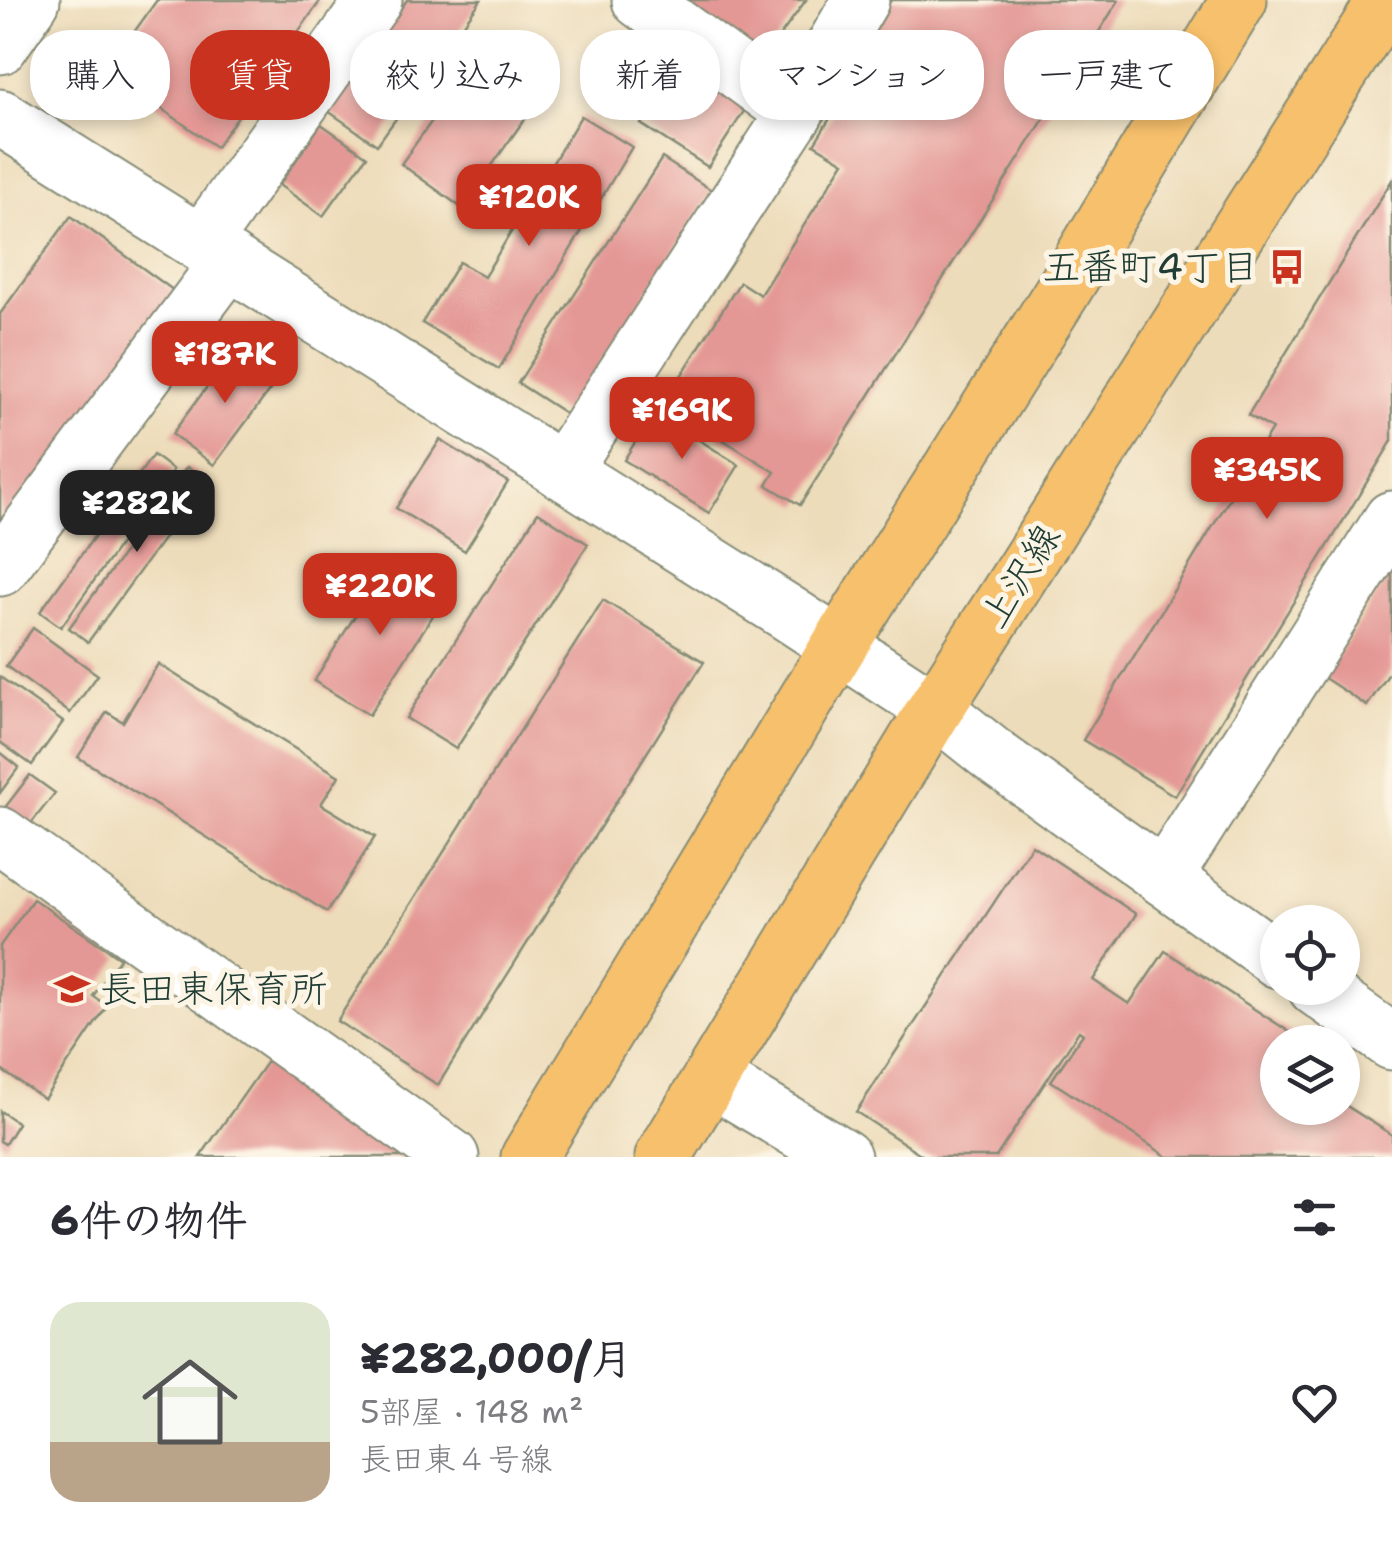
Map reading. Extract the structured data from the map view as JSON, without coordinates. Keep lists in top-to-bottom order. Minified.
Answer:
{"streets":{"main road":["上沢線"]},"places":{"bus stop":["五番町4丁目"],"school or university":["長田東保育所"]},"page":{"chip":["購入","賃貸","絞り込み","新着","マンション","一戸建て"],"price":["¥120K","¥187K","¥169K","¥345K","¥282K","¥220K"],"heading":"6件の物件","list":[{"name":"¥282,000/月","note":"5部屋 · 148 m² · 長田東４号線"}]}}
